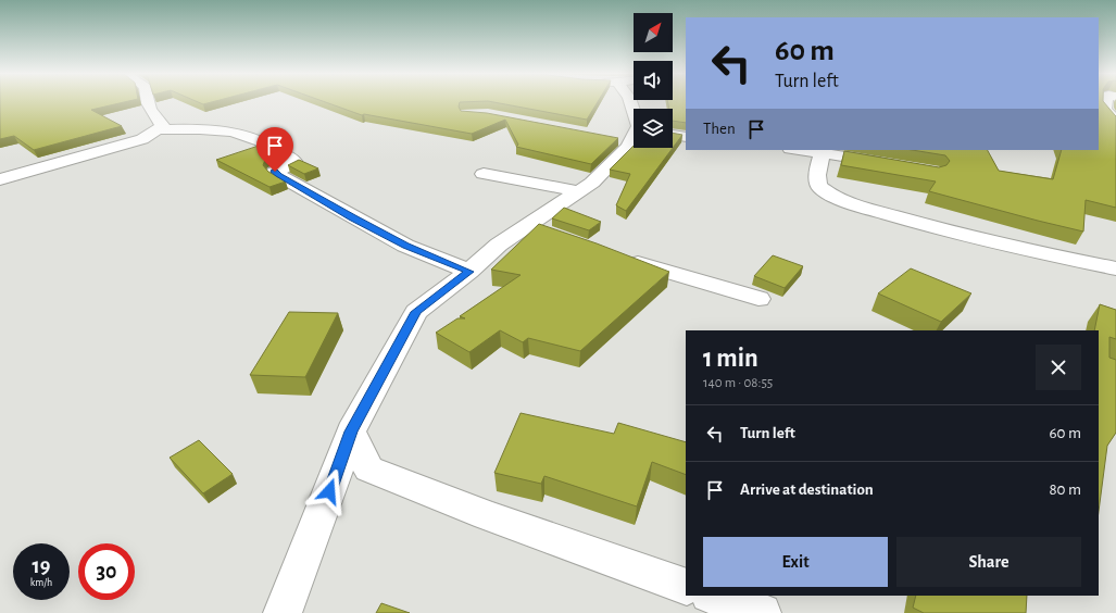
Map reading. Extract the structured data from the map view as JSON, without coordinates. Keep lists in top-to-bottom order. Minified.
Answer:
{"north":"top right","page":{"turn":["60 m","Turn left"],"then":"Then","heading":["1 min","140 m · 08:55"],"list":[{"name":"Turn left","value":"60 m"},{"name":"Arrive at destination","value":"80 m"}],"buttons":["Exit","Share"],"speed":"19 km/h","limit":"30"}}
